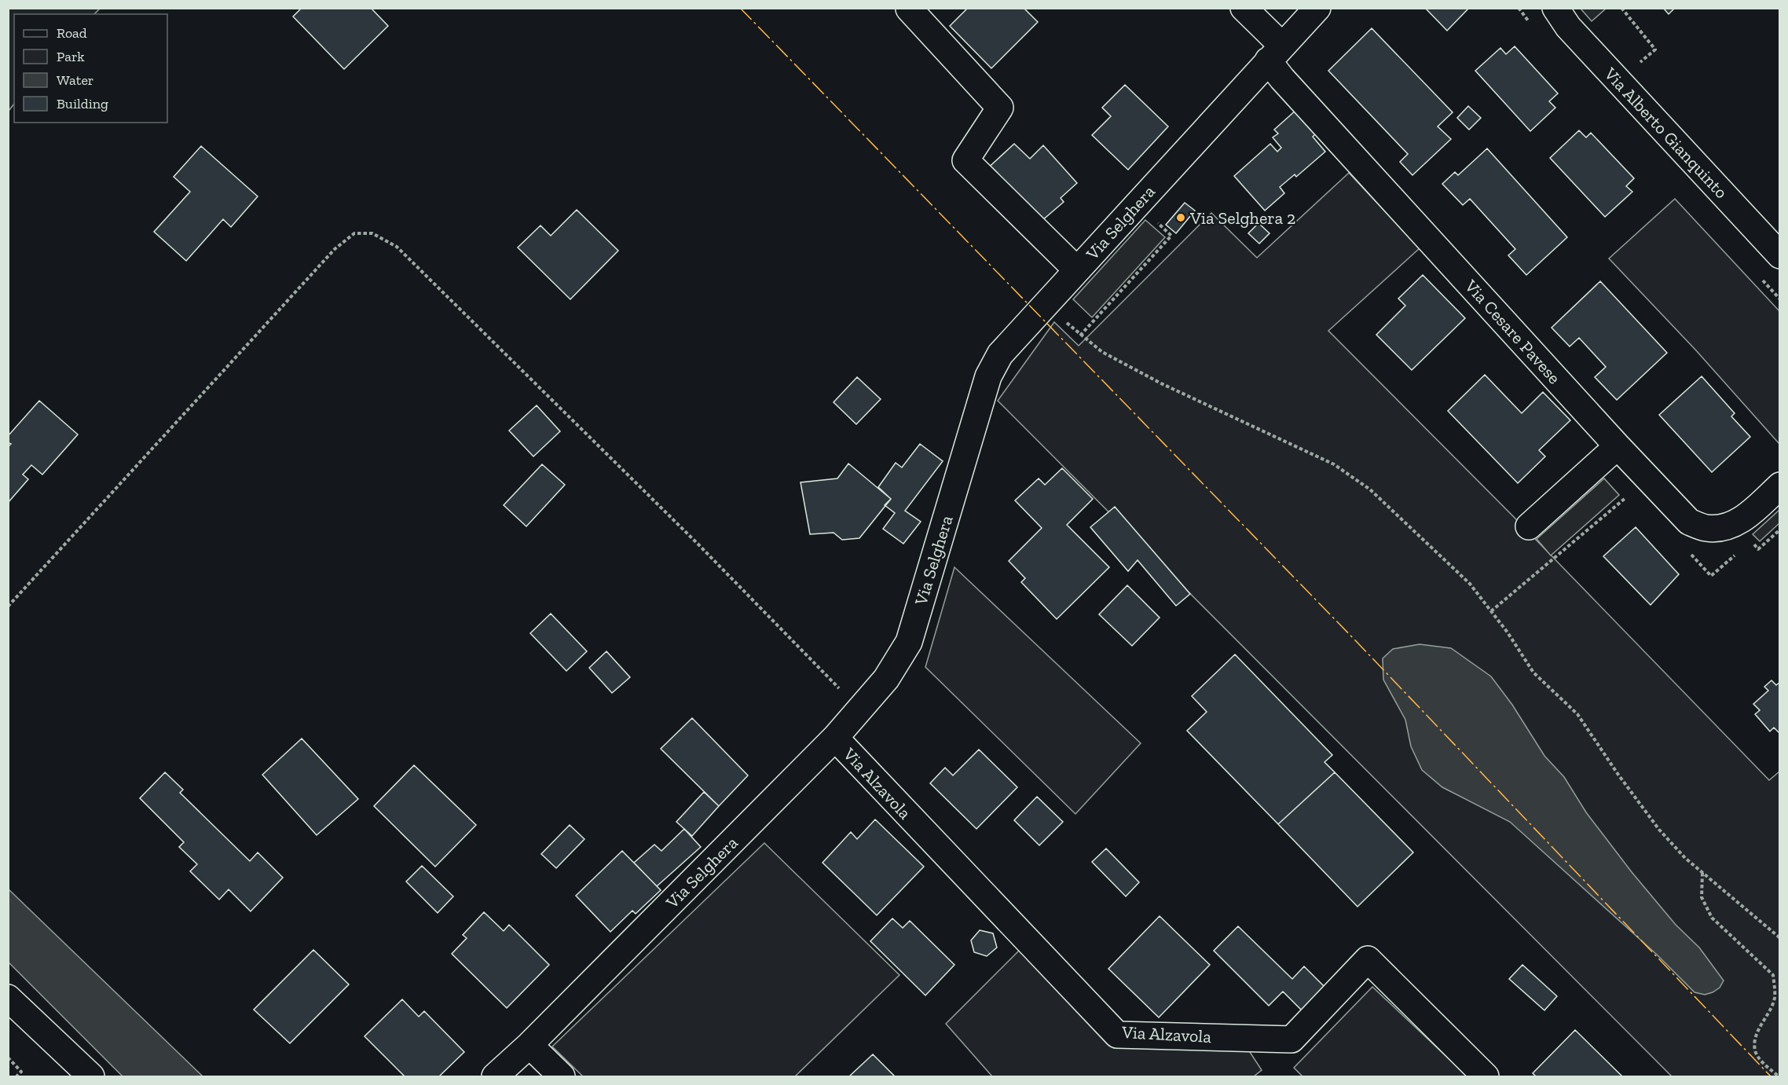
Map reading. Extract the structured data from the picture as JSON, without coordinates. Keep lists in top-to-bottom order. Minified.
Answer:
{"streets":{"street":["Via Alberto Gianquinto","Via Selghera","Via Cesare Pavese","Via Alzavola"]},"crossings":[["Via Selghera","Via Cesare Pavese"],["Via Selghera","Via Alzavola"]],"places":["Via Selghera 2"],"legend":["Road","Park","Water","Building"]}
